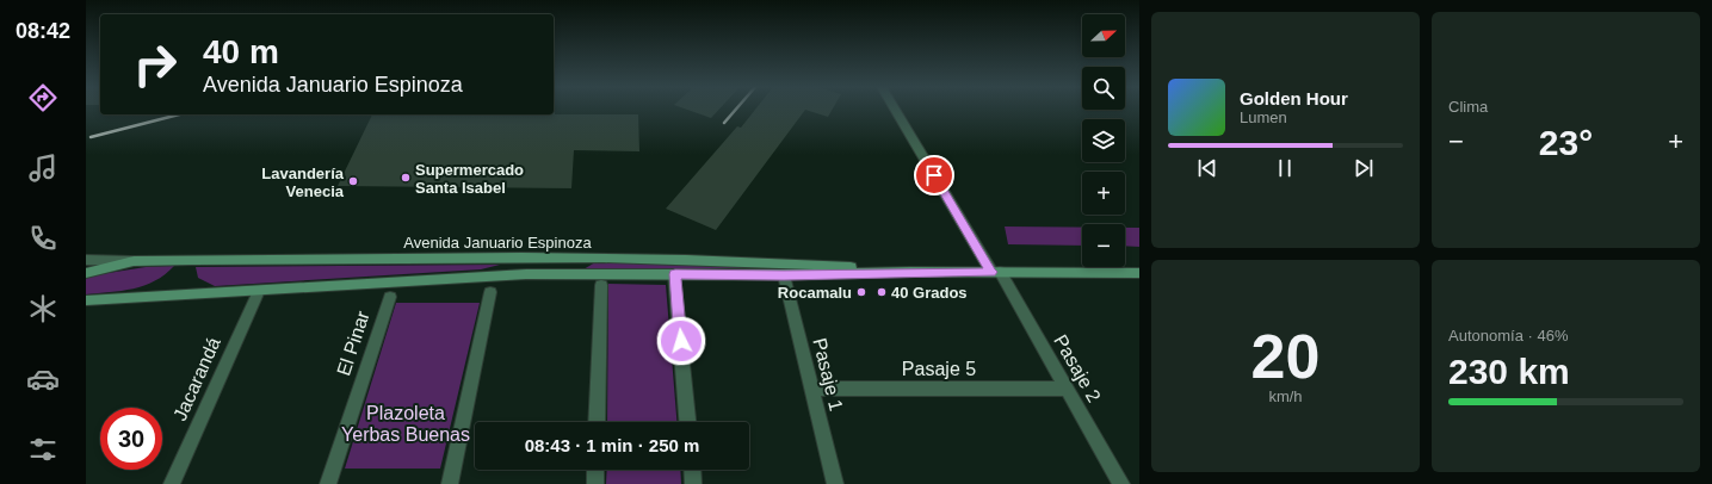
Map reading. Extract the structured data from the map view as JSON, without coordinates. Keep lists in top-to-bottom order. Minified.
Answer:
{"streets":{"main road":["Avenida Januario Espinoza"],"street":["El Pinar","Pasaje 5","Pasaje 2","Pasaje 1","Jacarandá"]},"crossings":[["Avenida Januario Espinoza","Pasaje 2"],["Avenida Januario Espinoza","Pasaje 1"],["Avenida Januario Espinoza","Jacarandá"],["Pasaje 5","Pasaje 2"],["Pasaje 5","Pasaje 1"]],"parks":["Plazoleta Yerbas Buenas"],"places":["Supermercado Santa Isabel","Lavandería Venecia","Rocamalu","40 Grados"],"north":"right","page":{"tabs":"08:42","tile":["Clima",["20","km/h"],["Autonomía · 46%","230 km"]],"map_buttons":["+","−"],"turn":["40 m","Avenida Januario Espinoza"],"song":["Golden Hour","Lumen"],"heat":["−","23°","+"],"limit":"30","trip":"08:43 · 1 min · 250 m"}}
